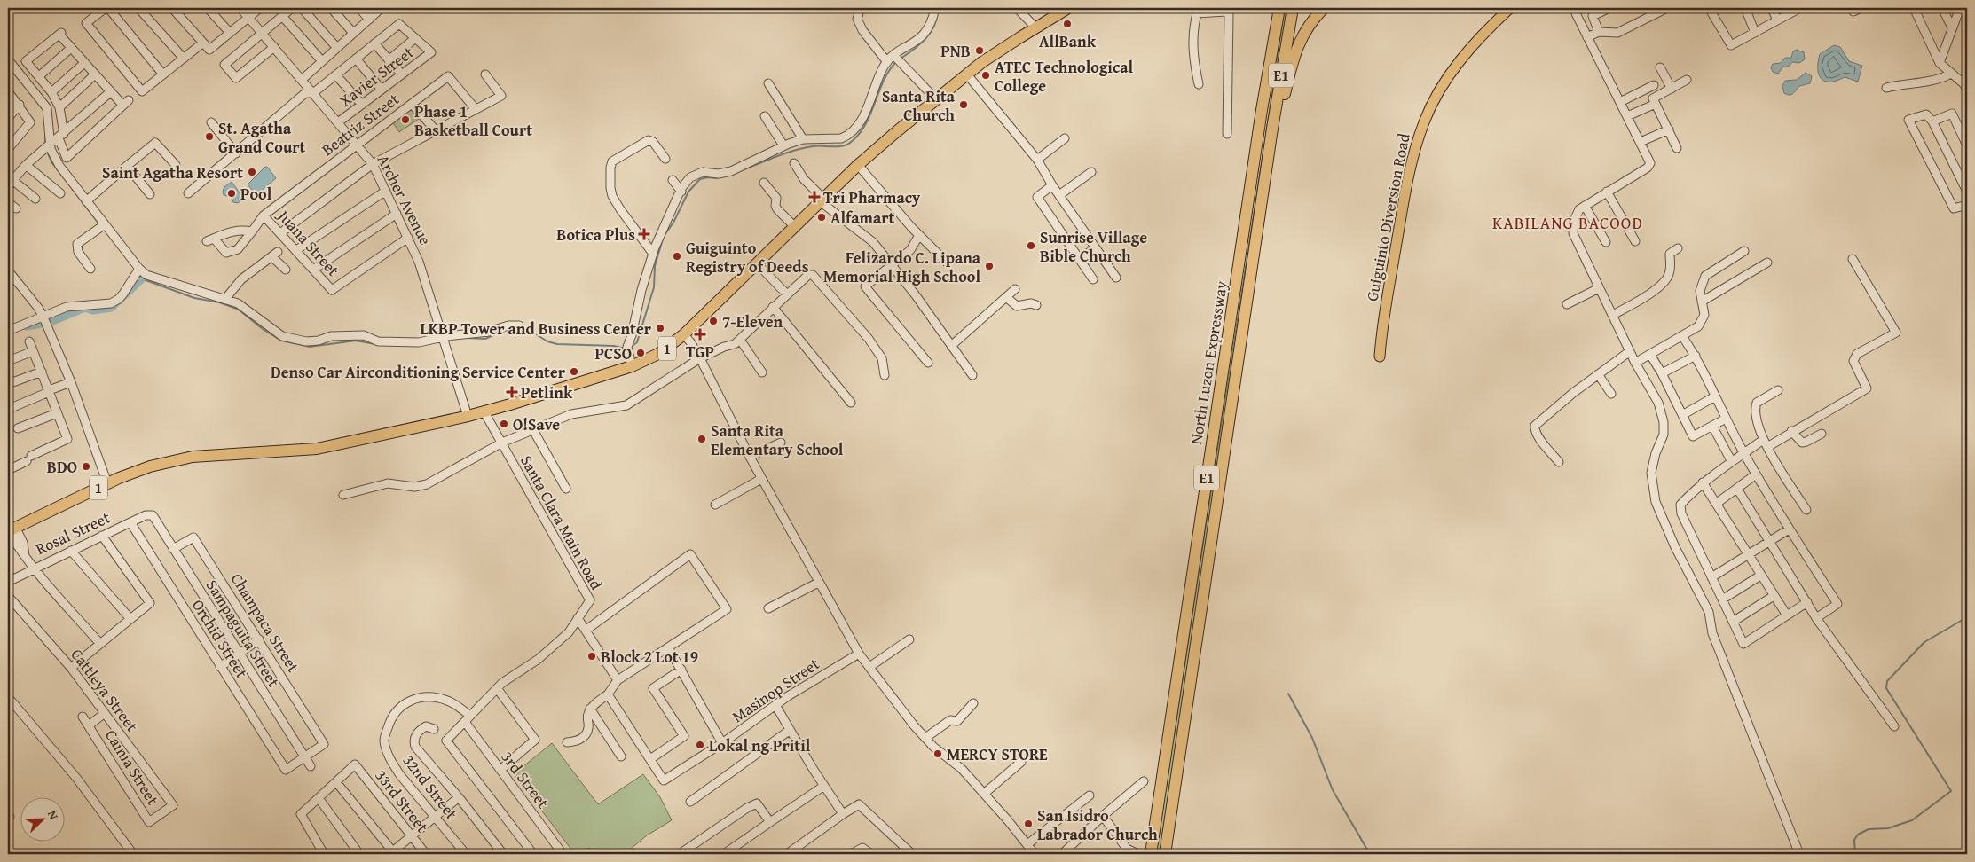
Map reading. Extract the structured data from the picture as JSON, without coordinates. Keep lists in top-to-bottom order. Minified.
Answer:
{"streets":{"highway":["E1","1","North Luzon Expressway"],"main road":["Guiguinto Diversion Road"],"street":["Xavier Street","Beatriz Street","Archer Avenue","Juana Street","Santa Clara Main Road","Rosal Street","Champaca Street","Sampaguita Street","Orchid Street","Cattleya Street","Masinop Street","Camia Street","3rd Street","32nd Street","33rd Street"]},"crossings":[["Xavier Street","Archer Avenue"],["Beatriz Street","Archer Avenue"],["Beatriz Street","Juana Street"],["Archer Avenue","Juana Street"],["Archer Avenue","1"],["1","Santa Clara Main Road"],["Santa Clara Main Road","3rd Street"],["Santa Clara Main Road","32nd Street"],["Rosal Street","Sampaguita Street"],["Rosal Street","Orchid Street"],["Champaca Street","Sampaguita Street"],["Champaca Street","Orchid Street"],["Sampaguita Street","Orchid Street"],["Cattleya Street","Camia Street"],["3rd Street","32nd Street"]],"districts":["KABILANG BACOOD"],"places":{"other":["AllBank","PNB","ATEC Technological College","Santa Rita Church","Phase 1 Basketball Court","St. Agatha Grand Court","Saint Agatha Resort","Pool","Alfamart","Sunrise Village Bible Church","Guiguinto Registry of Deeds","Felizardo C. Lipana Memorial High School","7-Eleven","LKBP Tower and Business Center","PCSO","Denso Car Airconditioning Service Center","O!Save","Santa Rita Elementary School","BDO","Block 2 Lot 19","Lokal ng Pritil","MERCY STORE","San Isidro Labrador Church"],"health":["Tri Pharmacy","Botica Plus","TGP","Petlink"]},"north":"top right"}
